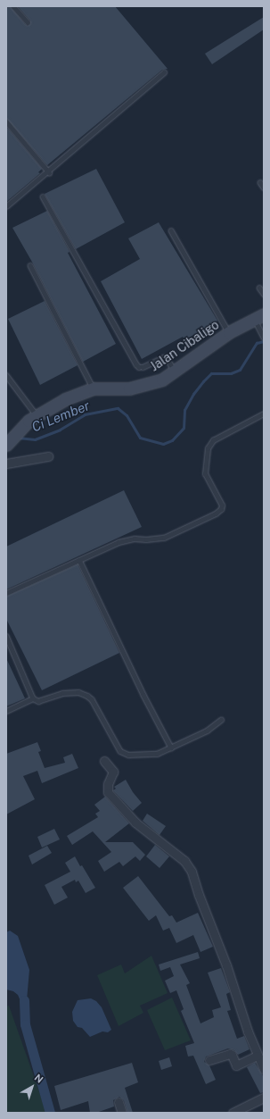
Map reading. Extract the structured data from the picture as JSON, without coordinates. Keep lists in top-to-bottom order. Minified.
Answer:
{"streets":{"main road":["Jalan Cibaligo"]},"water":["Ci Lember"],"north":"top right"}
